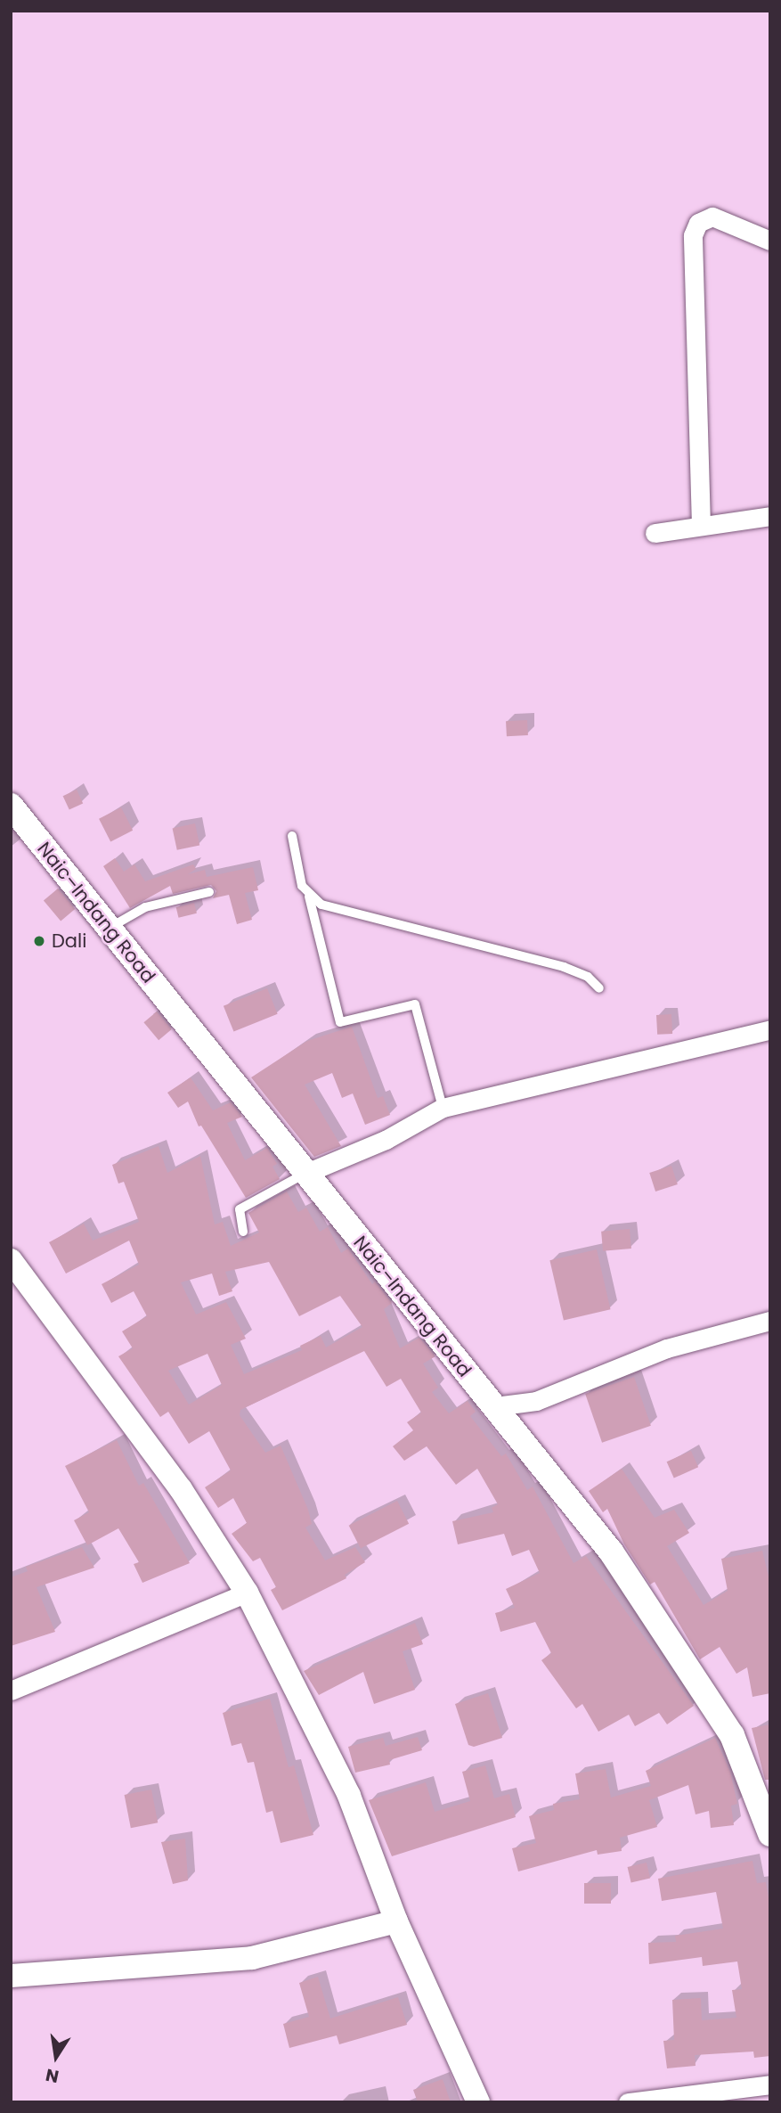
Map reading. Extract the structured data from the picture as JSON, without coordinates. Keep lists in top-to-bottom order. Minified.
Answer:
{"streets":{"main road":["Naic–Indang Road"]},"places":["Dali"],"north":"bottom"}
